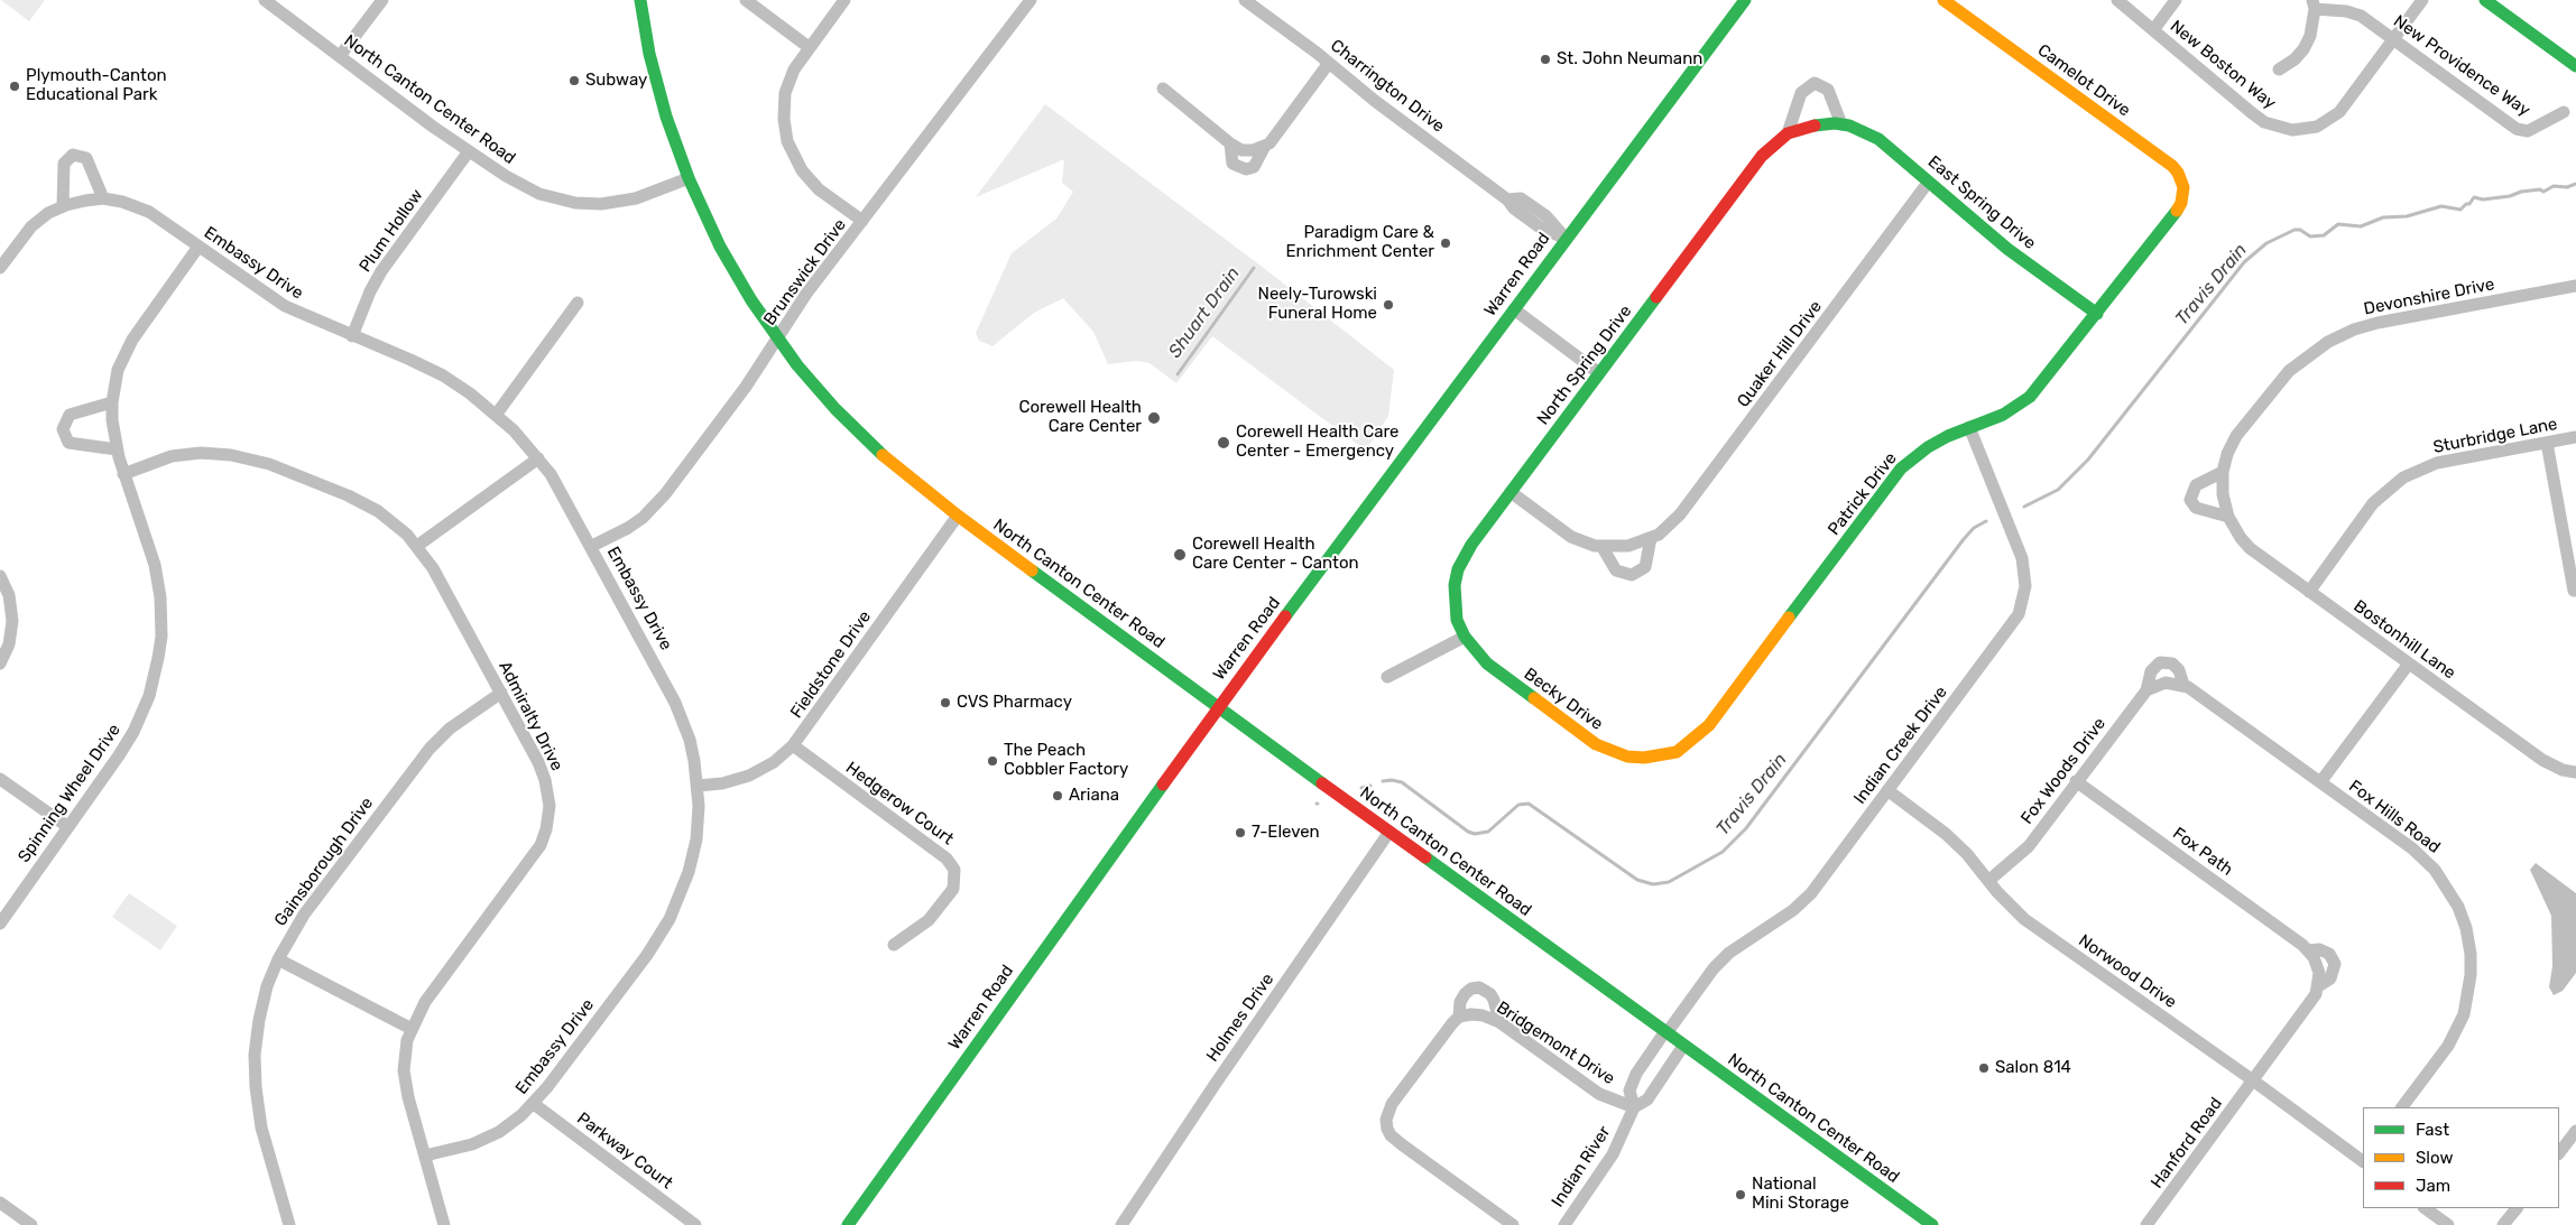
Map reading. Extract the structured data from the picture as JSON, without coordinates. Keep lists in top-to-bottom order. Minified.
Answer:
{"streets":{"main road":["Camelot Drive","North Canton Center Road","East Spring Drive","Warren Road","North Spring Drive","Patrick Drive","Becky Drive"],"street":["New Boston Way","New Providence Way","Charrington Drive","Plum Hollow","Embassy Drive","Brunswick Drive","Devonshire Drive","Quaker Hill Drive","Sturbridge Lane","Bostonhill Lane","Fieldstone Drive","Admiralty Drive","Indian Creek Drive","Fox Woods Drive","Spinning Wheel Drive","Hedgerow Court","Fox Hills Road","Fox Path","Gainsborough Drive","Norwood Drive","Holmes Drive","Bridgemont Drive","Hanford Road","Parkway Court","Indian River"]},"crossings":[["New Boston Way","New Providence Way"],["Camelot Drive","Patrick Drive"],["Charrington Drive","Warren Road"],["North Canton Center Road","Plum Hollow"],["North Canton Center Road","Brunswick Drive"],["North Canton Center Road","Warren Road"],["North Canton Center Road","Fieldstone Drive"],["North Canton Center Road","Indian Creek Drive"],["North Canton Center Road","Holmes Drive"],["North Canton Center Road","Indian River"],["East Spring Drive","Quaker Hill Drive"],["East Spring Drive","North Spring Drive"],["East Spring Drive","Patrick Drive"],["Plum Hollow","Embassy Drive"],["Embassy Drive","Brunswick Drive"],["Embassy Drive","Fieldstone Drive"],["Embassy Drive","Admiralty Drive"],["Embassy Drive","Spinning Wheel Drive"],["Embassy Drive","Parkway Court"],["Devonshire Drive","Bostonhill Lane"],["Quaker Hill Drive","North Spring Drive"],["North Spring Drive","Becky Drive"],["Sturbridge Lane","Bostonhill Lane"],["Patrick Drive","Becky Drive"],["Patrick Drive","Indian Creek Drive"],["Fieldstone Drive","Hedgerow Court"],["Admiralty Drive","Spinning Wheel Drive"],["Admiralty Drive","Gainsborough Drive"],["Indian Creek Drive","Norwood Drive"],["Indian Creek Drive","Bridgemont Drive"],["Indian Creek Drive","Indian River"],["Fox Woods Drive","Fox Hills Road"],["Fox Woods Drive","Fox Path"],["Fox Woods Drive","Norwood Drive"],["Fox Path","Norwood Drive"],["Fox Path","Hanford Road"],["Norwood Drive","Hanford Road"],["Bridgemont Drive","Indian River"]],"water":["Travis Drain","Shuart Drain"],"places":["St. John Neumann","Subway","Plymouth-Canton Educational Park","Paradigm Care & Enrichment Center","Neely-Turowski Funeral Home","Corewell Health Care Center","Corewell Health Care Center - Emergency","Corewell Health Care Center - Canton","CVS Pharmacy","The Peach Cobbler Factory","Ariana","7-Eleven","Salon 814","National Mini Storage"],"legend":["Fast","Slow","Jam"]}
